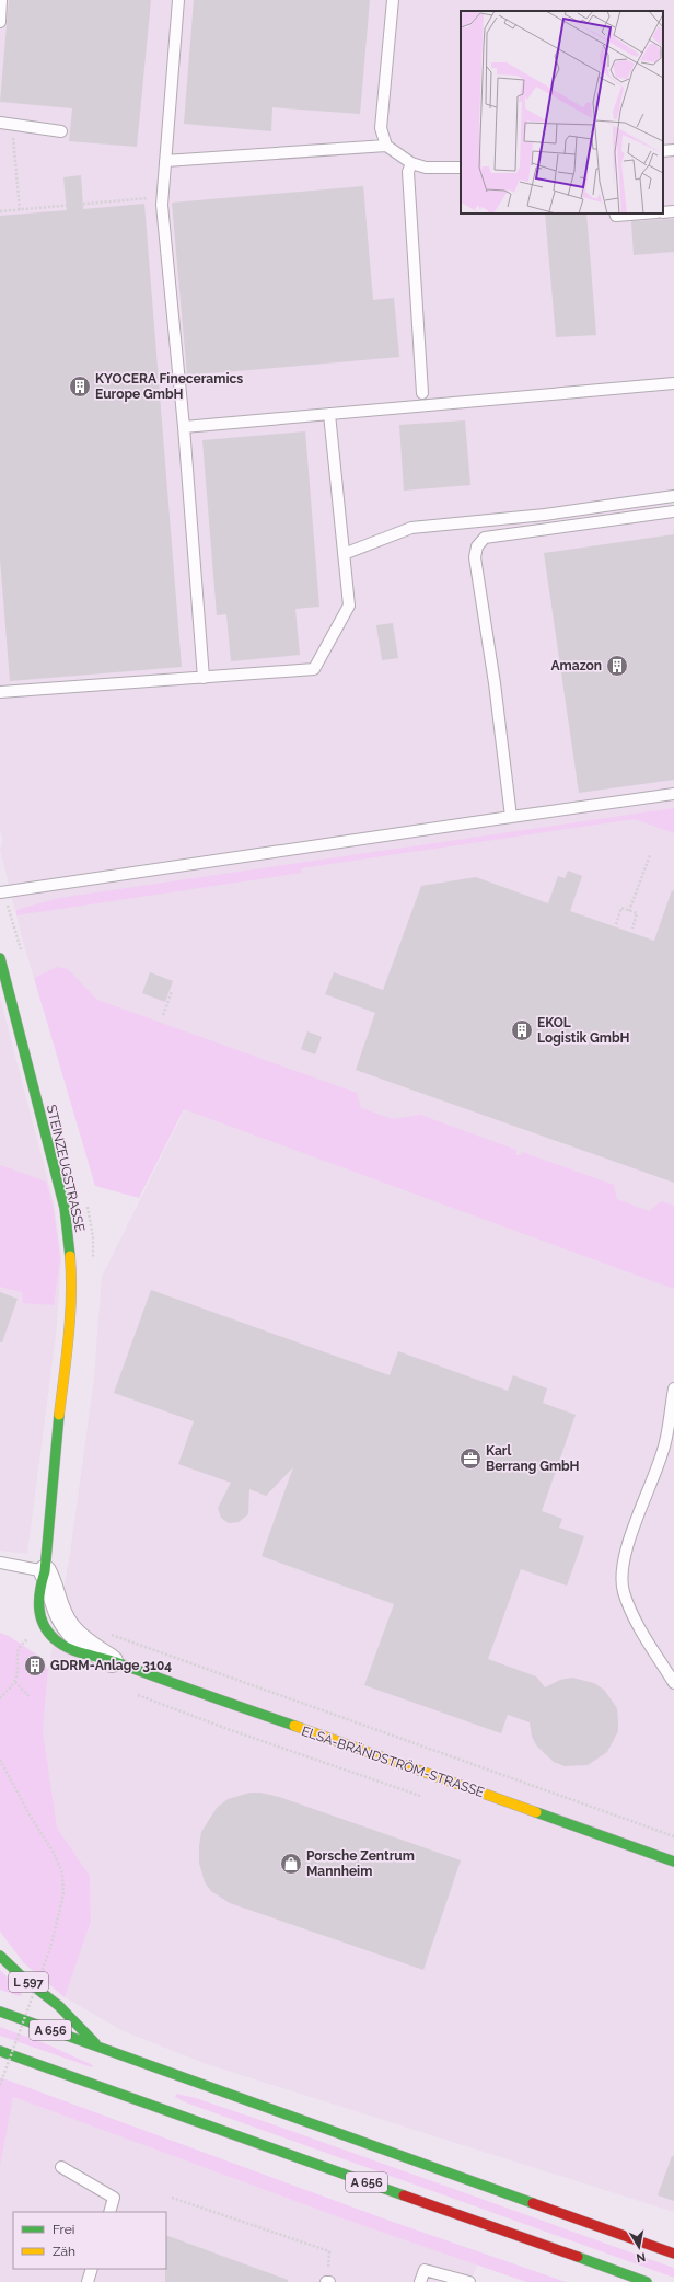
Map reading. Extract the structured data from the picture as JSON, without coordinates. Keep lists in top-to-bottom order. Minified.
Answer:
{"streets":{"main road":["STEINZEUGSTRASSE","ELSA-BRÄNDSTRÖM-STRASSE","L 597","A 656"]},"crossings":[["STEINZEUGSTRASSE","ELSA-BRÄNDSTRÖM-STRASSE"],["L 597","A 656"]],"places":{"building":["KYOCERA Fineceramics Europe GmbH","Amazon","EKOL Logistik GmbH","GDRM-Anlage 3104"],"office":["Karl Berrang GmbH"],"shop":["Porsche Zentrum Mannheim"]},"legend":["Frei","Zäh"],"north":"bottom"}
